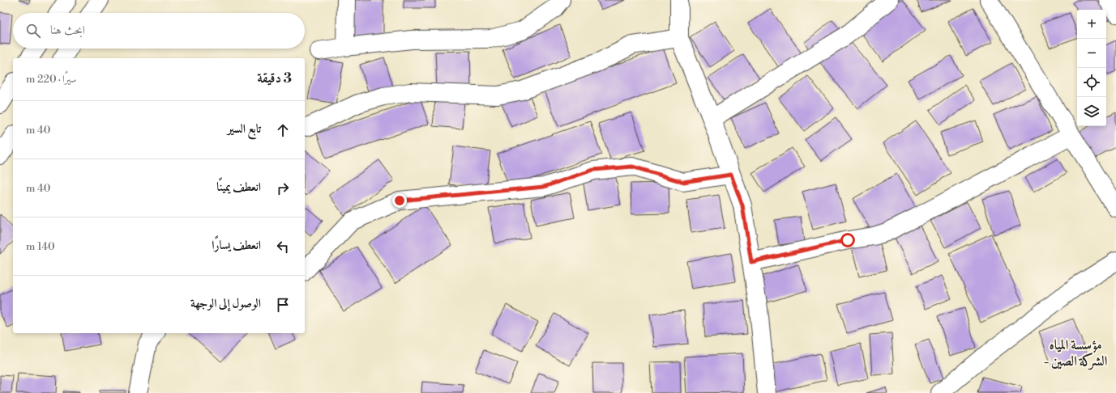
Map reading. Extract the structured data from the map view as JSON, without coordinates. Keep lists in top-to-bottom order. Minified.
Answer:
{"districts":["مؤسسة المياه - الشركة الصين"],"page":{"map_buttons":["+","−"],"search":"ابحث هنا","heading":["3 دقيقة","سيرًا · 220 m"],"list":[["تابع السير","40 m"],["انعطف يمينًا","40 m"],["انعطف يسارًا","140 m"],"الوصول إلى الوجهة"]}}
